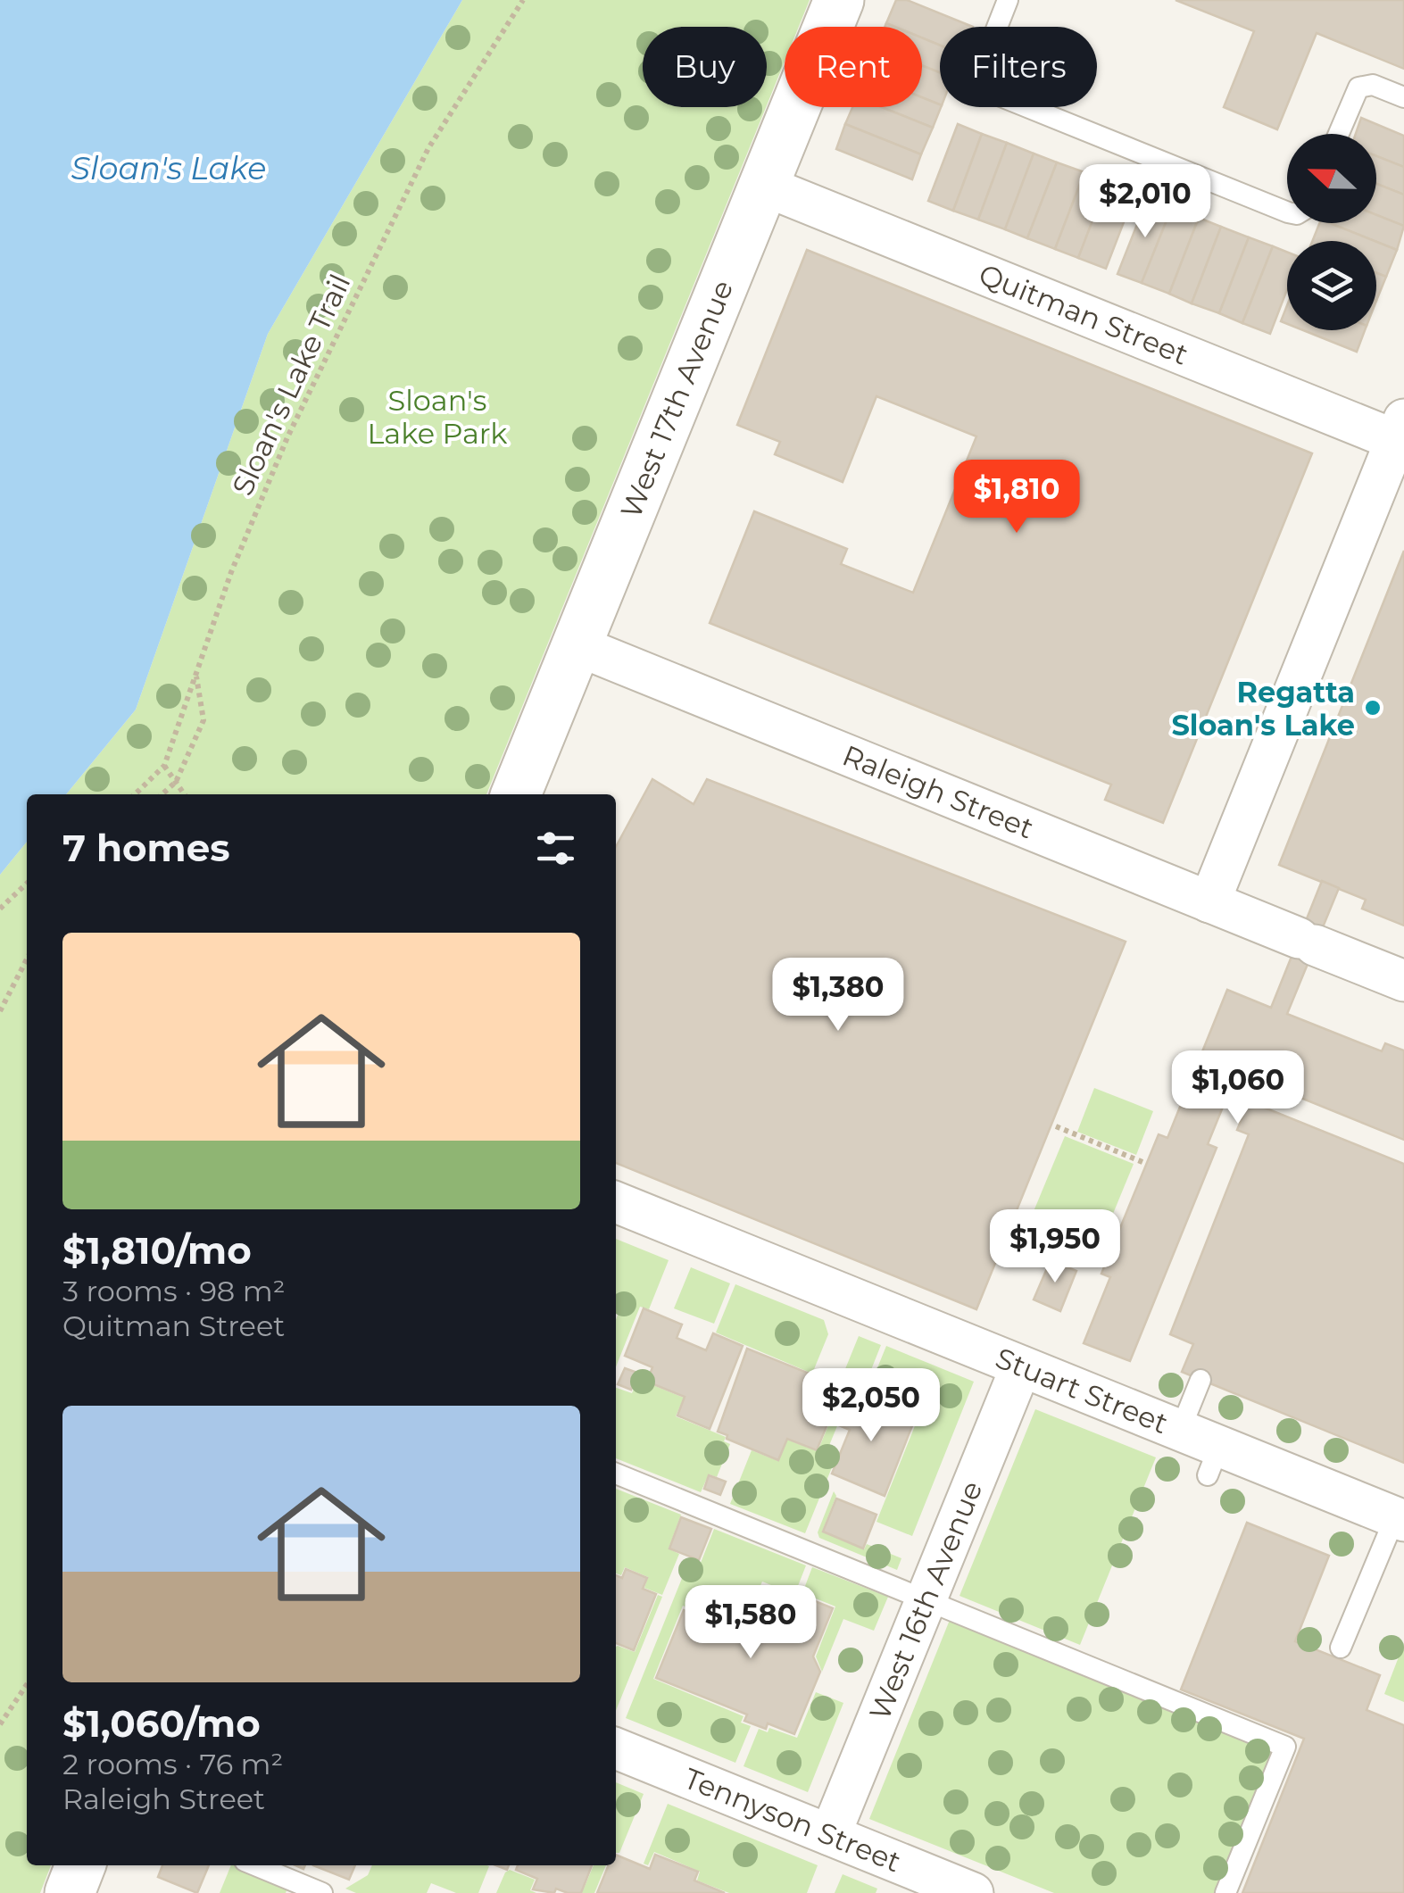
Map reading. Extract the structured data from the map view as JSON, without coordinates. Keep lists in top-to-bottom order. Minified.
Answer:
{"streets":{"street":["Quitman Street","West 17th Avenue","Raleigh Street","Stuart Street","West 16th Avenue","Tennyson Street"],"path":["Sloan's Lake Trail"]},"crossings":[["Quitman Street","West 17th Avenue"],["West 17th Avenue","Raleigh Street"],["Stuart Street","West 16th Avenue"],["West 16th Avenue","Tennyson Street"]],"water":["Sloan's Lake"],"parks":["Sloan's Lake Park"],"places":["Regatta Sloan's Lake"],"north":"left","page":{"chip":["Buy","Rent","Filters"],"price":["$2,010","$1,810","$1,380","$1,060","$1,950","$2,050","$1,580"],"heading":"7 homes","list":[{"name":"$1,810/mo","note":"3 rooms · 98 m² · Quitman Street"},{"name":"$1,060/mo","note":"2 rooms · 76 m² · Raleigh Street"}]}}
